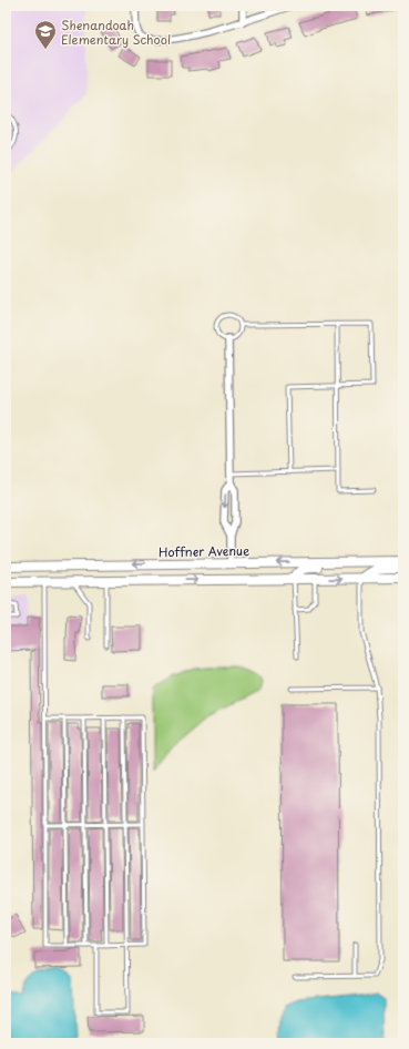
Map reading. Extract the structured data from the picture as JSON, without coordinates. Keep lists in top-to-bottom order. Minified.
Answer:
{"streets":{"main road":["Hoffner Avenue"]},"places":{"school or university":["Shenandoah Elementary School"]}}
